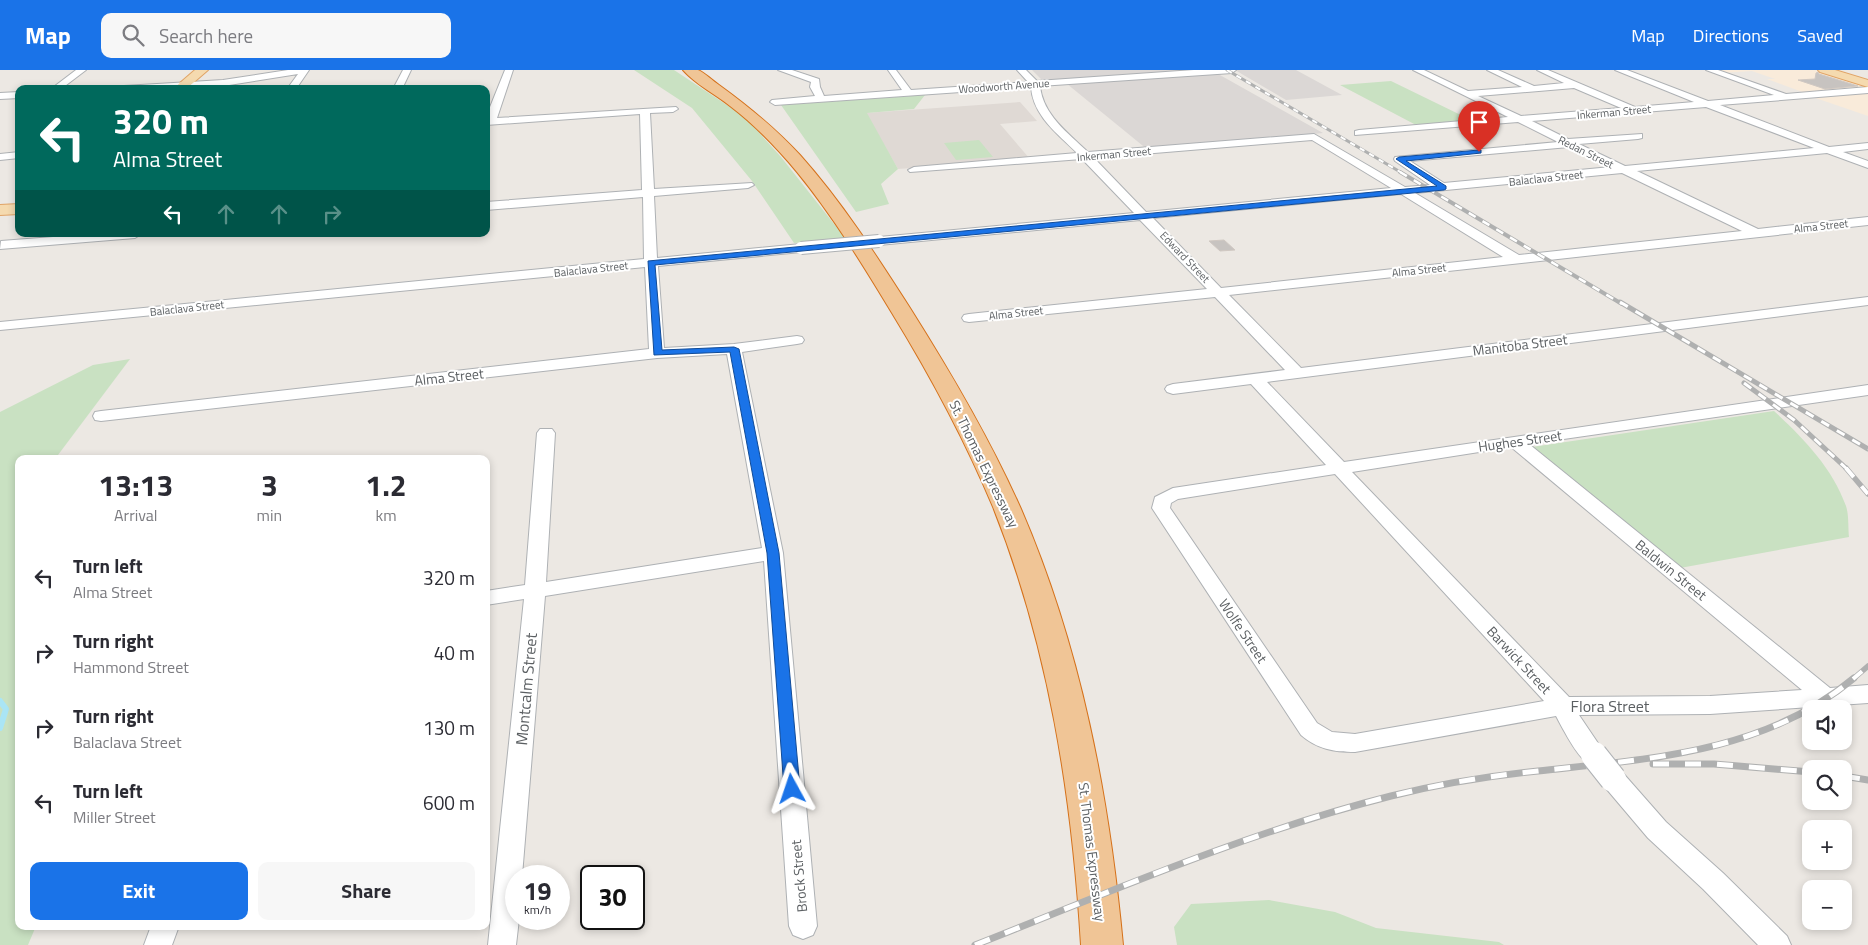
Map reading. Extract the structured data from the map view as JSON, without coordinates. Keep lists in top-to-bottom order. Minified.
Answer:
{"streets":{"highway":["St. Thomas Expressway"],"street":["Woodworth Avenue","Inkerman Street","Redan Street","Balaclava Street","Alma Street","Edward Street","Manitoba Street","Hughes Street","Baldwin Street","Wolfe Street","Barwick Street","Montcalm Street","Flora Street","Brock Street"]},"crossings":[["Woodworth Avenue","Edward Street"],["Inkerman Street","Redan Street"],["Inkerman Street","Edward Street"],["Redan Street","Balaclava Street"],["Redan Street","Alma Street"],["Balaclava Street","Edward Street"],["Alma Street","Edward Street"],["Alma Street","Brock Street"],["Edward Street","Manitoba Street"],["Manitoba Street","Barwick Street"],["Hughes Street","Baldwin Street"],["Hughes Street","Wolfe Street"],["Hughes Street","Barwick Street"],["Baldwin Street","Flora Street"],["Wolfe Street","Flora Street"],["Barwick Street","Flora Street"]],"page":{"header":"Map","search":"Search here","nav":["Map","Directions","Saved"],"turn":["320 m","Alma Street"],"eta":["13:13","Arrival","3","min","1.2","km"],"list":[{"name":"Turn left","note":"Alma Street","value":"320 m"},{"name":"Turn right","note":"Hammond Street","value":"40 m"},{"name":"Turn right","note":"Balaclava Street","value":"130 m"},{"name":"Turn left","note":"Miller Street","value":"600 m"}],"map_buttons":["+","−"],"buttons":["Exit","Share"],"speed":"19 km/h","limit":"30"}}
